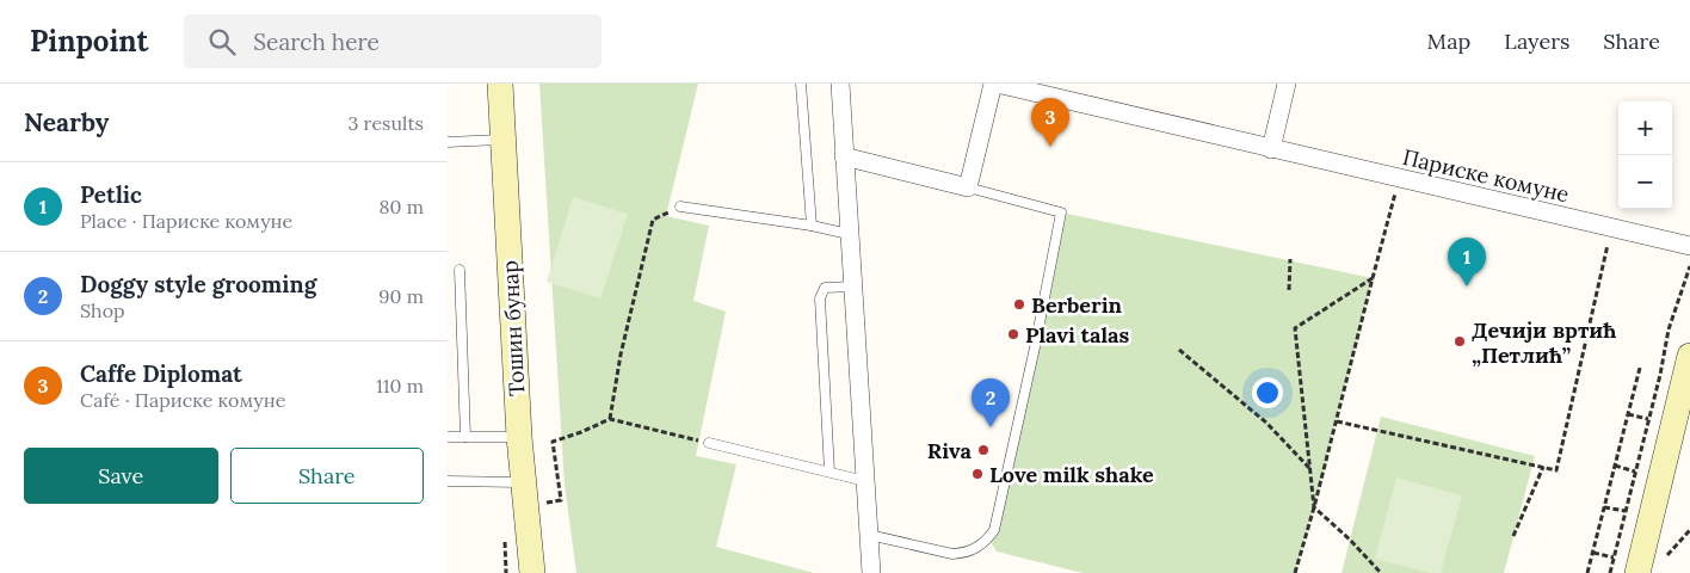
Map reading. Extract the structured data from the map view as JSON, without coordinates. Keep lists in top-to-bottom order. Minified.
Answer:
{"streets":{"main road":["Тошин бунар"],"street":["Париске комуне"]},"places":["Berberin","Plavi talas","Дечији вртић „Петлић”","Riva","Love milk shake"],"page":{"header":"Pinpoint","search":"Search here","nav":["Map","Layers","Share"],"heading":["Nearby","3 results"],"pins":["3","1","2"],"map_buttons":["+","−"],"list":[{"mark":"1","name":"Petlic","note":"Place · Париске комуне","value":"80 m"},{"mark":"2","name":"Doggy style grooming","note":"Shop","value":"90 m"},{"mark":"3","name":"Caffe Diplomat","note":"Café · Париске комуне","value":"110 m"}],"buttons":["Save","Share"]}}
